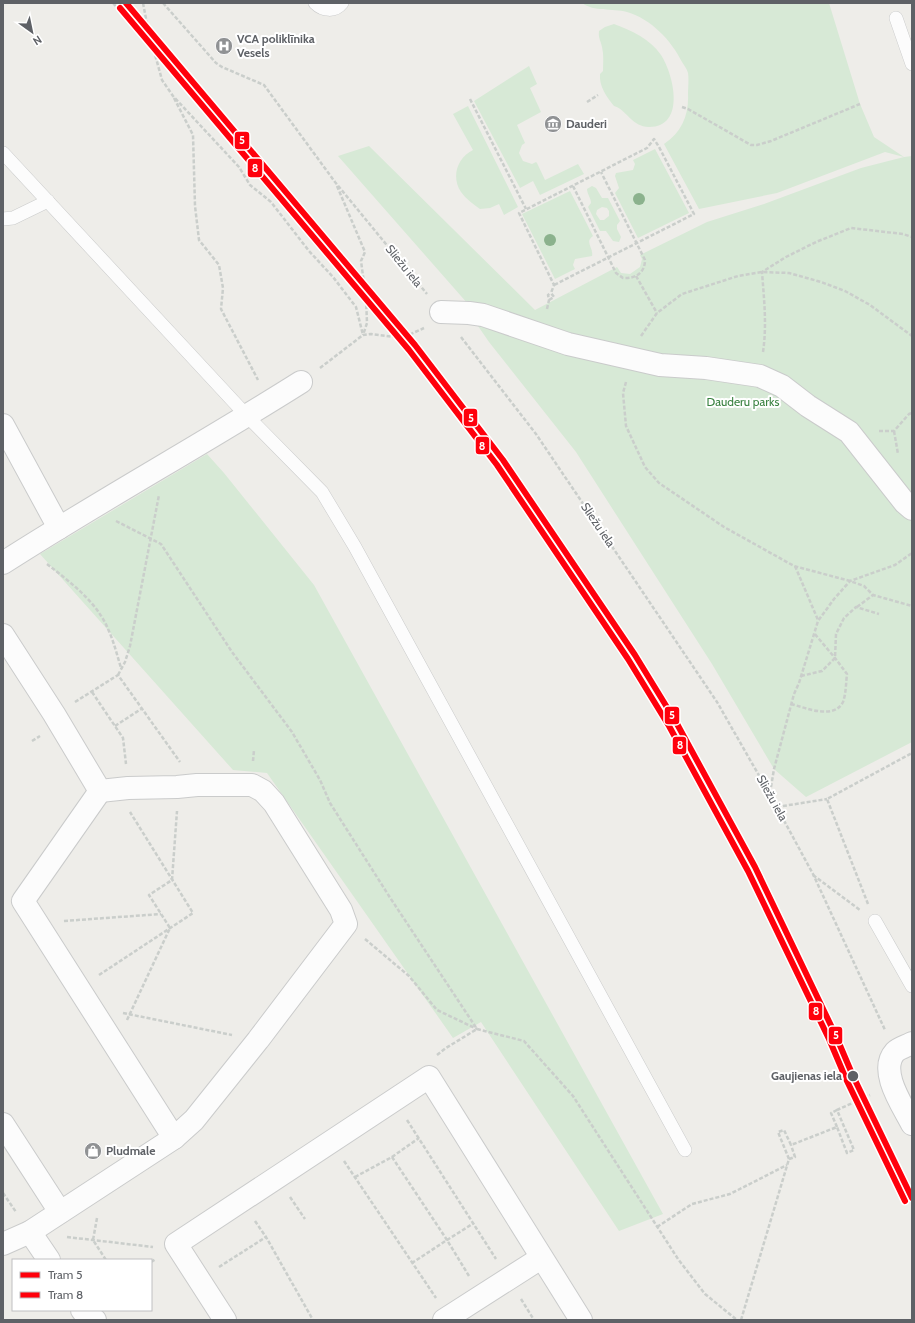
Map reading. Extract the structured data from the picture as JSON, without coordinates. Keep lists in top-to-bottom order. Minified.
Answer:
{"streets":{"path":["Sliežu iela"]},"parks":["Dauderu parks"],"places":{"hospital":["VCA poliklīnika Vesels"],"museum":["Dauderi"],"other":["Gaujienas iela"],"shop":["Pludmale"]},"lines":["tram line 5","tram line 8"],"legend":["Tram 5","Tram 8"],"north":"bottom right"}
